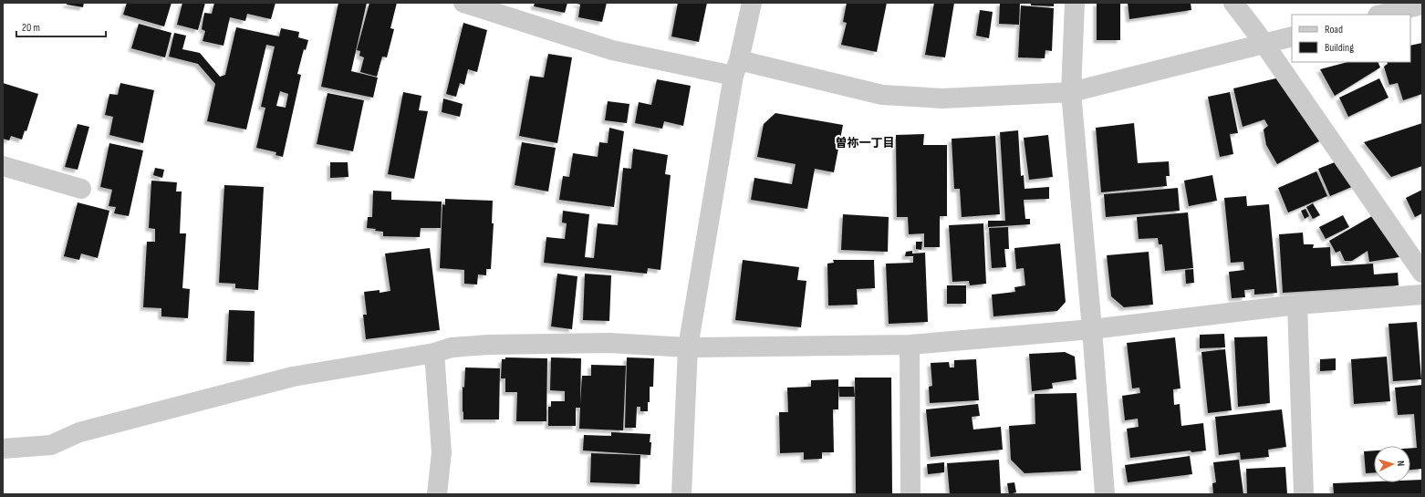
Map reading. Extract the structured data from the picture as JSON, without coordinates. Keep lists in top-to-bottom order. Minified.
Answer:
{"districts":["曽祢一丁目"],"legend":["Road","Building"],"scale_bar":"20 m","north":"right"}
